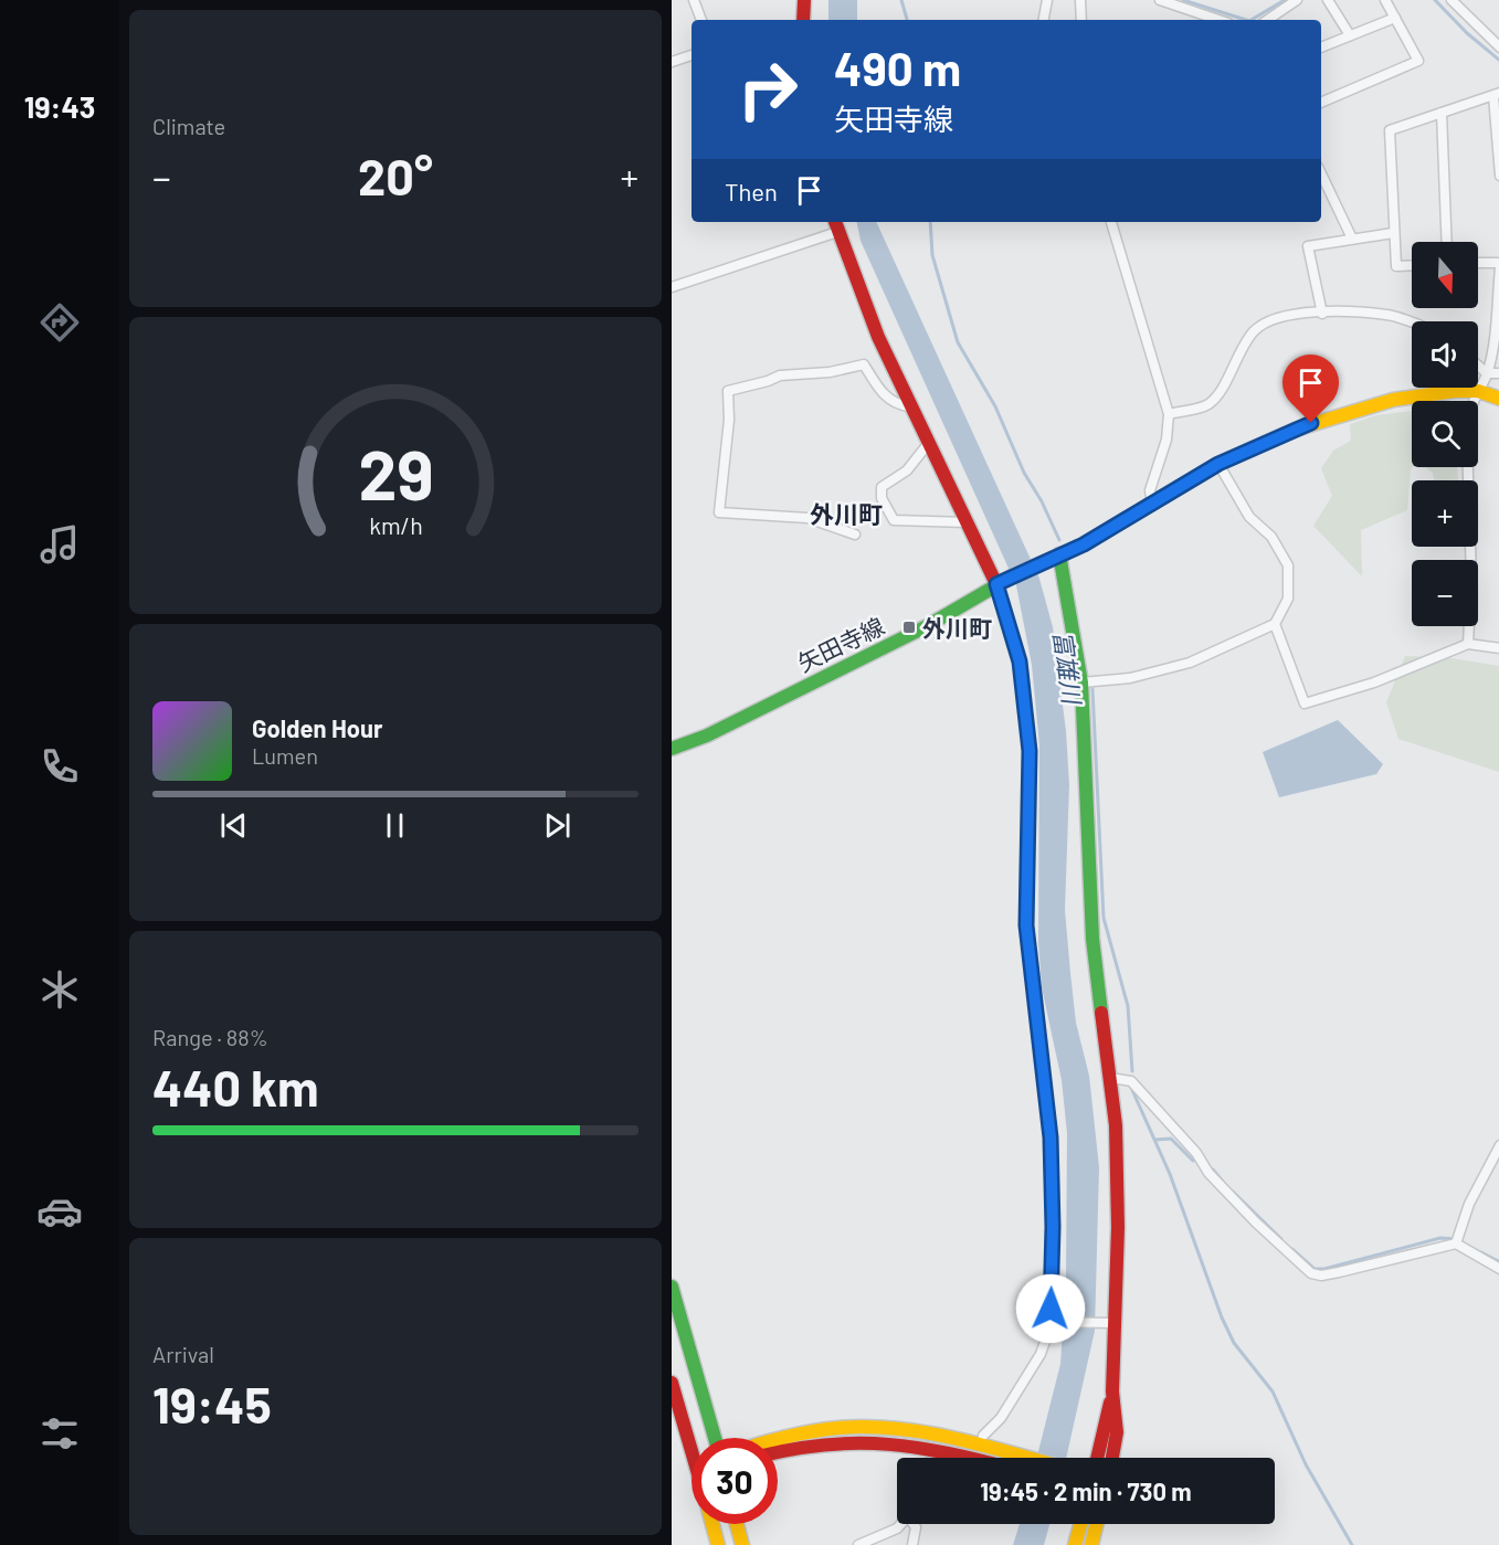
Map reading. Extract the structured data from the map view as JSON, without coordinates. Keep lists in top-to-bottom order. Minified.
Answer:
{"streets":{"main road":["矢田寺線"]},"districts":["外川町"],"water":["富雄川"],"places":{"transit":["外川町"]},"north":"bottom","page":{"tabs":"19:43","tile":["Climate",["Range · 88%","440 km"],["Arrival","19:45"]],"turn":["490 m","矢田寺線"],"heat":["−","20°","+"],"then":"Then","map_buttons":["+","−"],"song":["Golden Hour","Lumen"],"limit":"30","trip":"19:45 · 2 min · 730 m","gauge":["29","km/h"]}}
